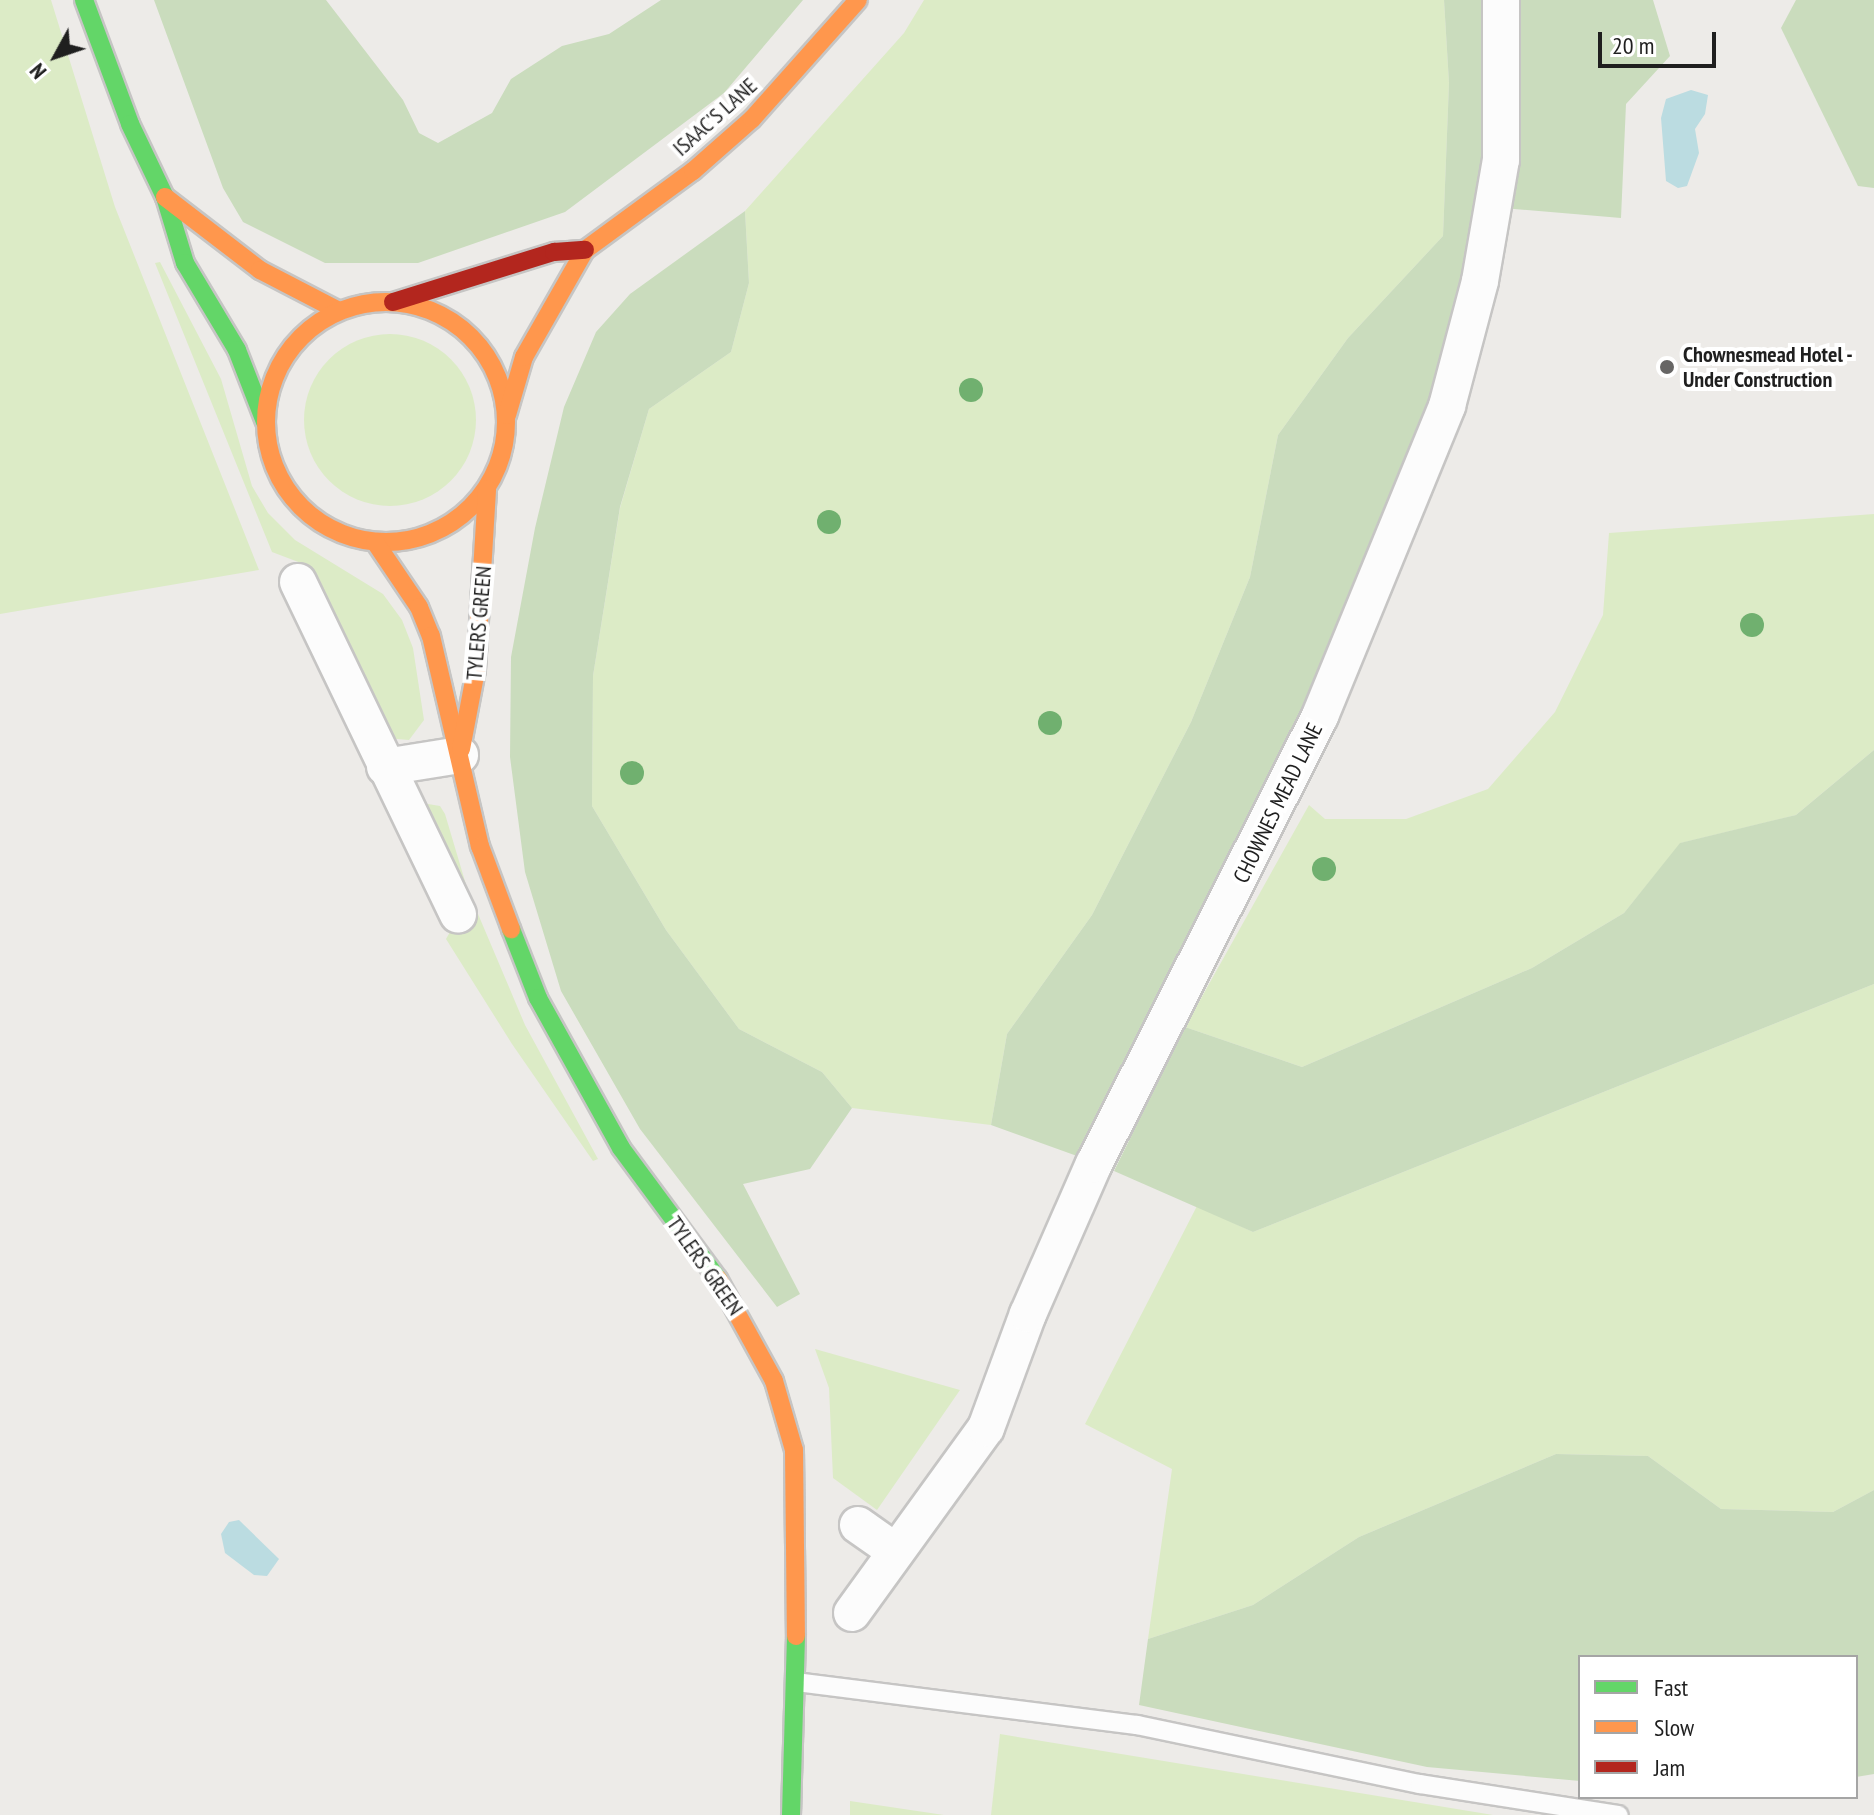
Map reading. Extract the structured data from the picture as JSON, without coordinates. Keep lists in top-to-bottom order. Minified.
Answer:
{"streets":{"main road":["ISAAC'S LANE","TYLERS GREEN"],"street":["CHOWNES MEAD LANE"]},"crossings":[["ISAAC'S LANE","TYLERS GREEN"]],"places":["Chownesmead Hotel - Under Construction"],"legend":["Fast","Slow","Jam"],"scale_bar":"20 m","north":"bottom left"}
